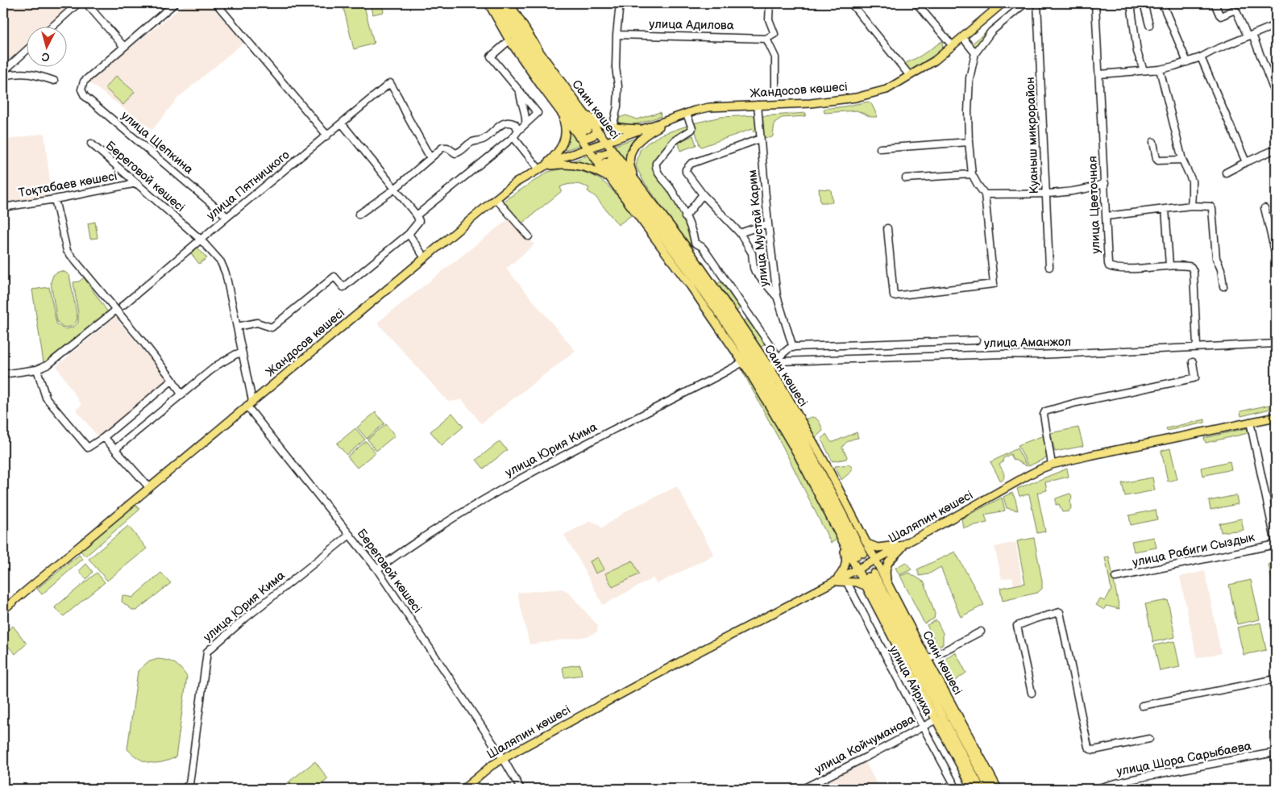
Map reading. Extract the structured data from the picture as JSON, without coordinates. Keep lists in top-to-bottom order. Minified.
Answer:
{"streets":{"main road":["Жандосов көшесі","Саин көшесі","Шаляпин көшесі"],"street":["улица Адилова","Куаныш микрорайон","улица Щепкина","Береговой көшесі","Тоқтабаев көшесі","улица Пятницкого","улица Цветочная","улица Мустай Карим","улица Аманжол","улица Юрия Кима","улица Рабиги Сыздык","улица Айриха","улица Койчуманова","улица Шора Сарыбаева"]},"crossings":[["Жандосов көшесі","Саин көшесі"],["Жандосов көшесі","Береговой көшесі"],["Жандосов көшесі","улица Мустай Карим"],["Саин көшесі","улица Юрия Кима"],["Саин көшесі","Шаляпин көшесі"],["Саин көшесі","улица Койчуманова"],["улица Щепкина","улица Пятницкого"],["Береговой көшесі","Тоқтабаев көшесі"],["Береговой көшесі","улица Пятницкого"],["Береговой көшесі","улица Юрия Кима"],["Береговой көшесі","Шаляпин көшесі"],["улица Цветочная","улица Аманжол"],["улица Айриха","улица Койчуманова"]],"north":"bottom"}
